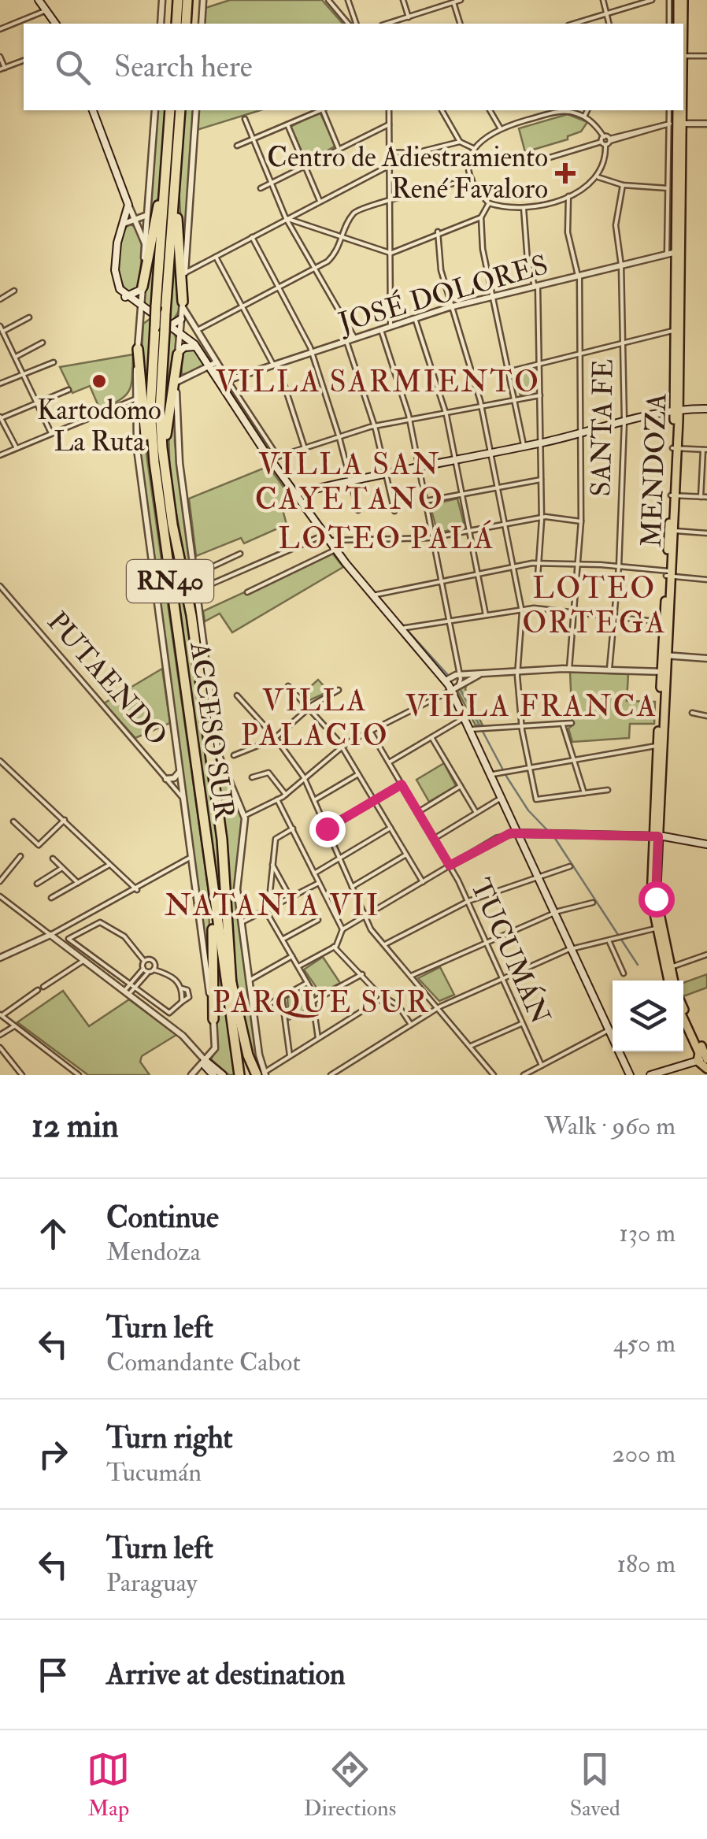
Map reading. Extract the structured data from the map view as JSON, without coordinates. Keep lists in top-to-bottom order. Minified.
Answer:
{"streets":{"highway":["RN40","ACCESO SUR"],"main road":["MENDOZA"],"street":["JOSÉ DOLORES","SANTA FE","PUTAENDO","TUCUMÁN"]},"crossings":[["JOSÉ DOLORES","SANTA FE"],["JOSÉ DOLORES","MENDOZA"]],"districts":["VILLA SARMIENTO","VILLA SAN CAYETANO","LOTEO PALÁ","LOTEO ORTEGA","VILLA PALACIO","VILLA FRANCA","NATANIA VII","PARQUE SUR"],"places":{"health":["Centro de Adiestramiento René Favaloro"],"other":["Kartodomo La Ruta"]},"page":{"search":"Search here","heading":["12 min","Walk · 960 m"],"list":[["Continue","Mendoza","130 m"],["Turn left","Comandante Cabot","450 m"],["Turn right","Tucumán","200 m"],["Turn left","Paraguay","180 m"],"Arrive at destination"],"nav":["Map","Directions","Saved"]}}
